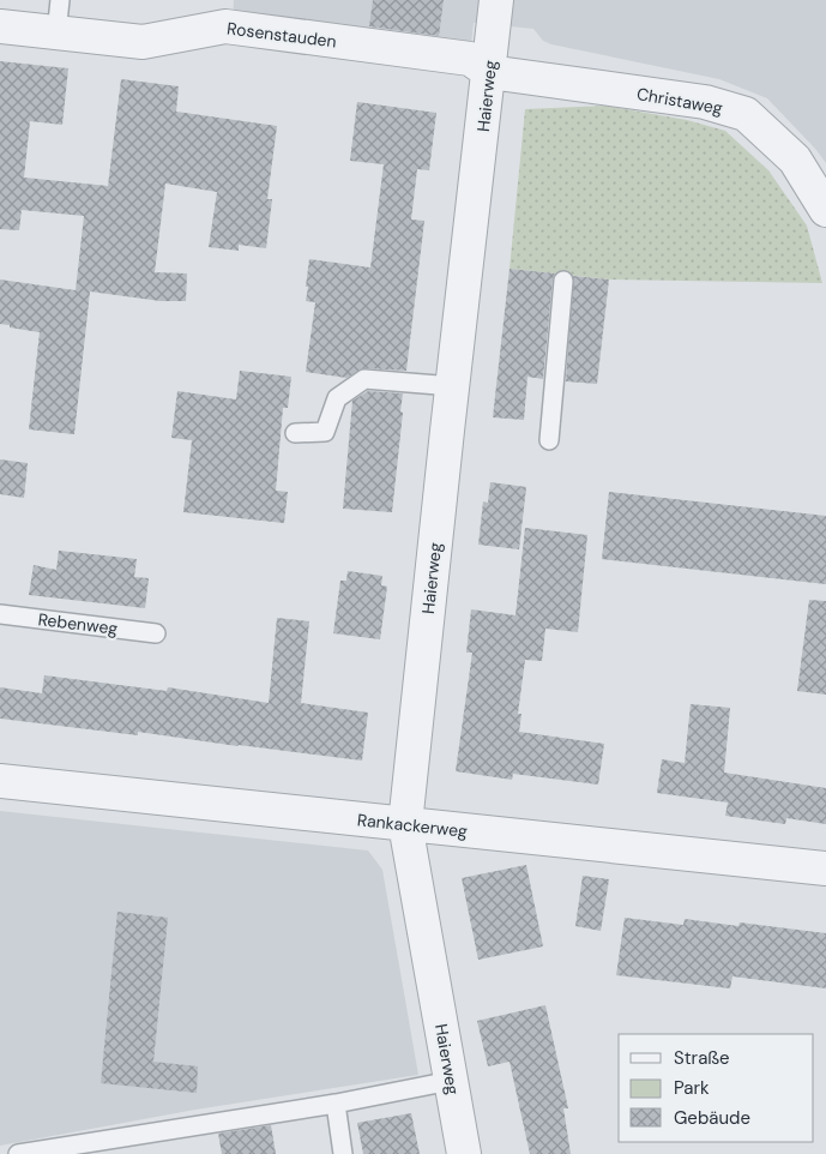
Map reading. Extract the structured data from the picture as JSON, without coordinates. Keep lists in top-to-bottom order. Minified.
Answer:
{"streets":{"street":["Rosenstauden","Haierweg","Christaweg","Rankackerweg"],"lane":["Rebenweg"]},"crossings":[["Rosenstauden","Haierweg"],["Rosenstauden","Christaweg"],["Haierweg","Christaweg"],["Haierweg","Rankackerweg"]],"legend":["Straße","Park","Gebäude"]}
